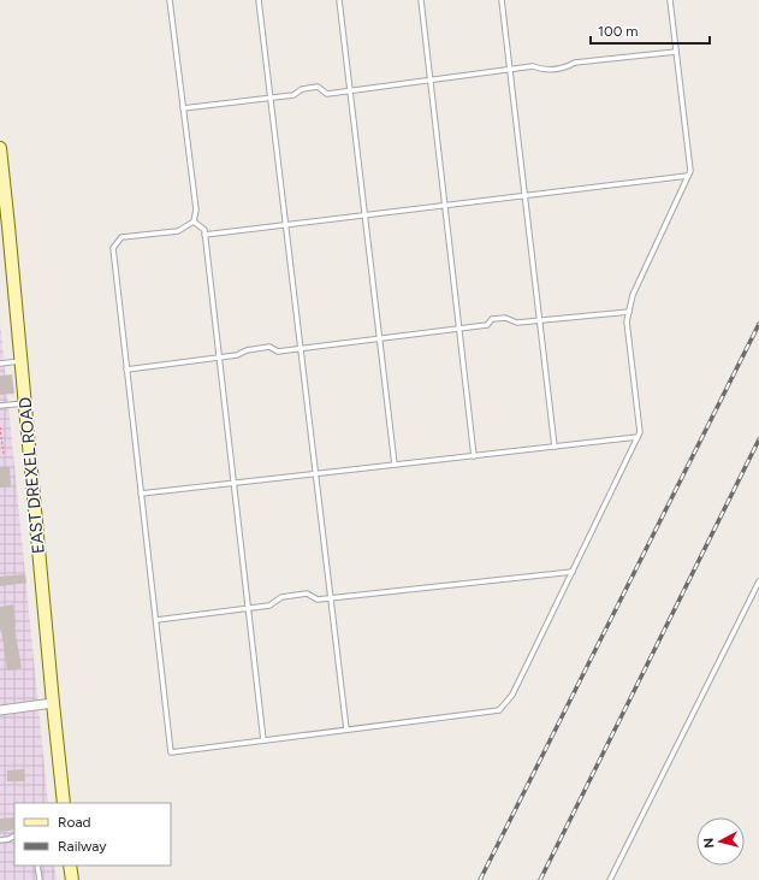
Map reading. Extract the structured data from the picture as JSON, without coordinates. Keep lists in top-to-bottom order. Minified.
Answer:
{"streets":{"street":["EAST DREXEL ROAD"]},"legend":["Road","Railway"],"scale_bar":"100 m","north":"left"}
